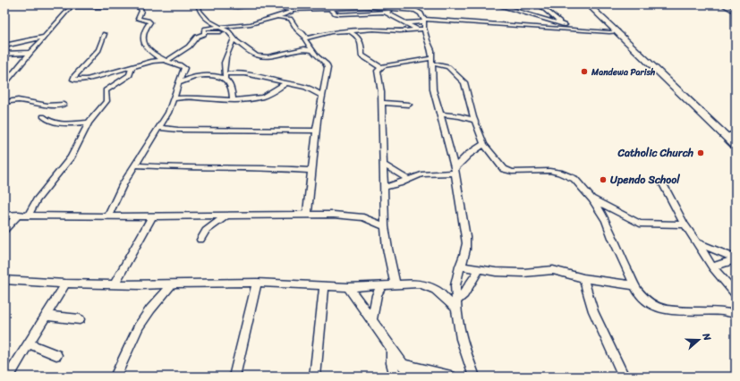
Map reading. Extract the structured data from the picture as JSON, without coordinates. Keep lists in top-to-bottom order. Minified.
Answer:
{"places":["Mandewa Parish","Catholic Church","Upendo School"],"north":"right"}
